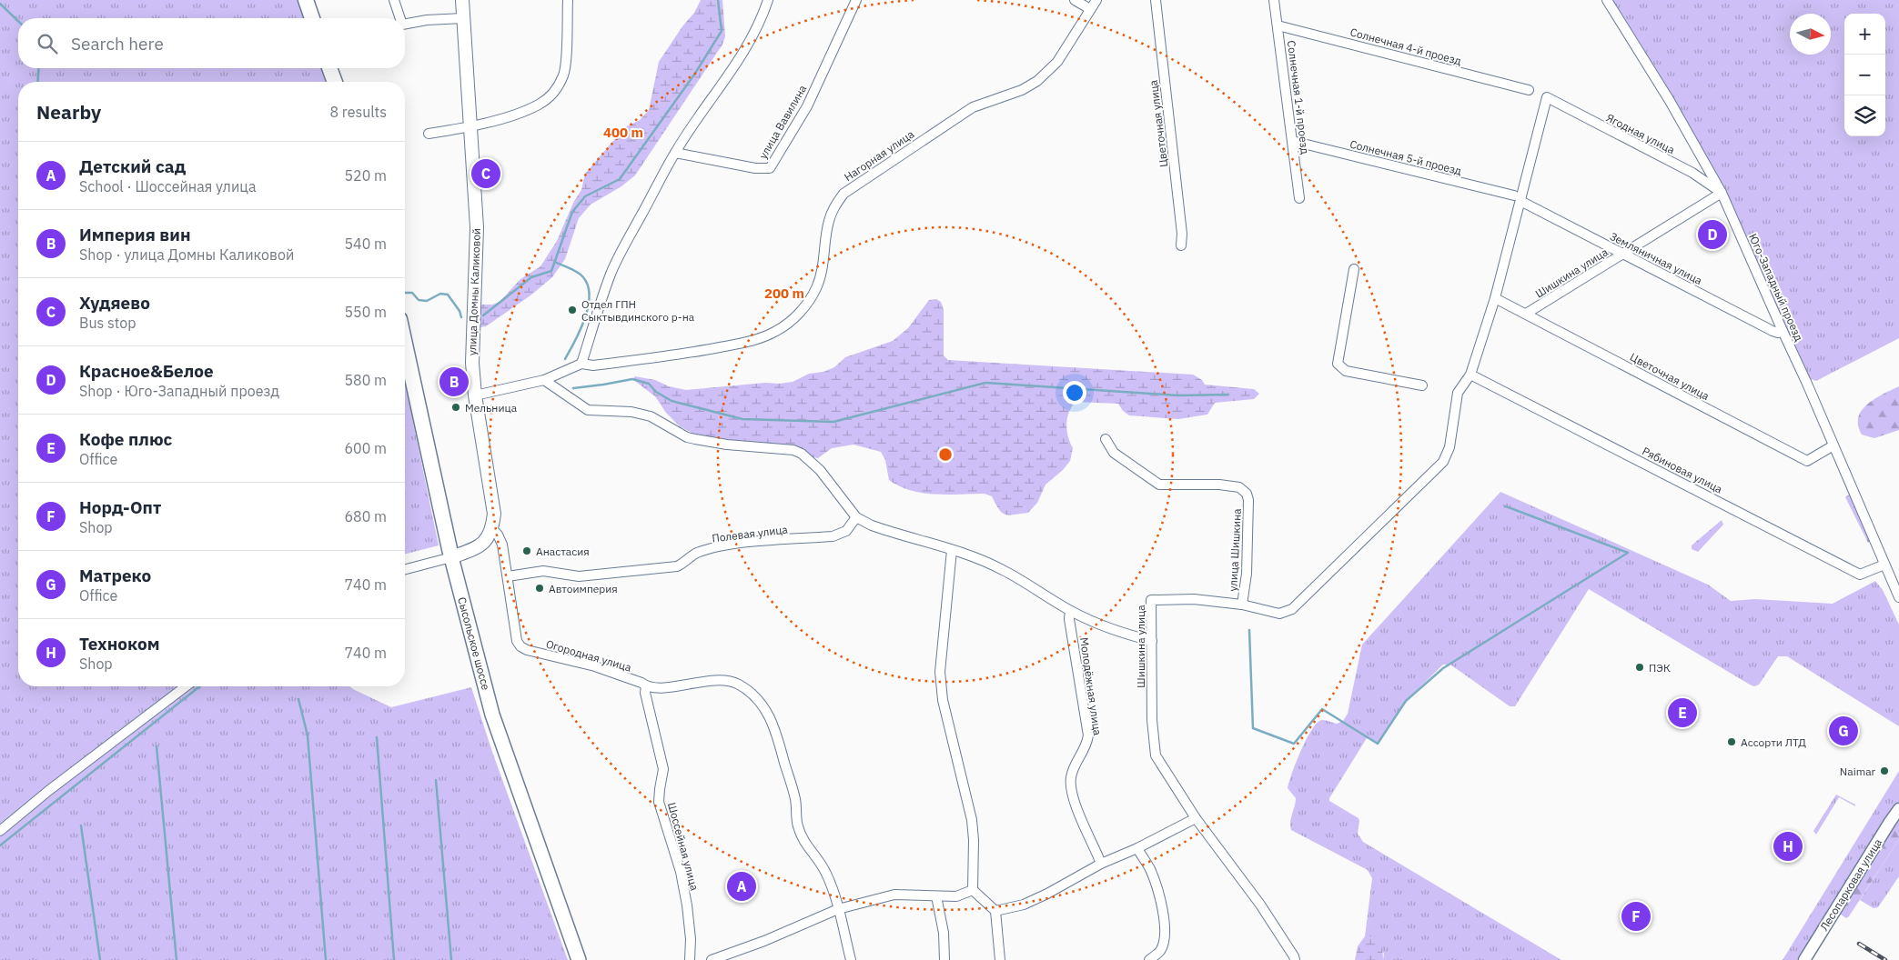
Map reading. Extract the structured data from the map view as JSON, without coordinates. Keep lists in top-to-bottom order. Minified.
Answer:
{"streets":{"highway":["Сысольское шоссе"],"main road":["улица Домны Каликовой"],"street":["Солнечная 4-й проезд","Солнечная 1-й проезд","улица Вавилина","Цветочная улица","Ягодная улица","Нагорная улица","Солнечная 5-й проезд","Земляничная улица","Шишкина улица","Юго-Западный проезд","Рябиновая улица","Полевая улица","улица Шишкина","Огородная улица","Молодёжная улица","Шоссейная улица","Лесопарковая улица"]},"crossings":[["Солнечная 4-й проезд","Солнечная 1-й проезд"],["Солнечная 1-й проезд","Солнечная 5-й проезд"],["Цветочная улица","Шишкина улица"],["Цветочная улица","Юго-Западный проезд"],["Ягодная улица","Шишкина улица"],["Ягодная улица","Юго-Западный проезд"],["Нагорная улица","улица Домны Каликовой"],["Солнечная 5-й проезд","Земляничная улица"],["Солнечная 5-й проезд","Шишкина улица"],["Земляничная улица","Шишкина улица"],["Земляничная улица","Юго-Западный проезд"],["Шишкина улица","Юго-Западный проезд"],["Шишкина улица","Рябиновая улица"],["Шишкина улица","улица Шишкина"],["Юго-Западный проезд","Рябиновая улица"],["улица Домны Каликовой","Огородная улица"],["Полевая улица","Огородная улица"],["Огородная улица","Шоссейная улица"]],"places":["Отдел ГПН Сыктывдинского р-на","Мельница","Анастасия","Автоимперия","ПЭК","Ассорти ЛТД","Naimar"],"north":"right","page":{"map_buttons":["+","−"],"search":"Search here","heading":["Nearby","8 results"],"list":[{"mark":"A","name":"Детский сад","note":"School · Шоссейная улица","value":"520 m"},{"mark":"B","name":"Империя вин","note":"Shop · улица Домны Каликовой","value":"540 m"},{"mark":"C","name":"Худяево","note":"Bus stop","value":"550 m"},{"mark":"D","name":"Красное&Белое","note":"Shop · Юго-Западный проезд","value":"580 m"},{"mark":"E","name":"Кофе плюс","note":"Office","value":"600 m"},{"mark":"F","name":"Норд-Опт","note":"Shop","value":"680 m"},{"mark":"G","name":"Матреко","note":"Office","value":"740 m"},{"mark":"H","name":"Техноком","note":"Shop","value":"740 m"}],"pins":["C","D","B","E","G","H","A","F"]},"rings":["400 m","200 m"]}
